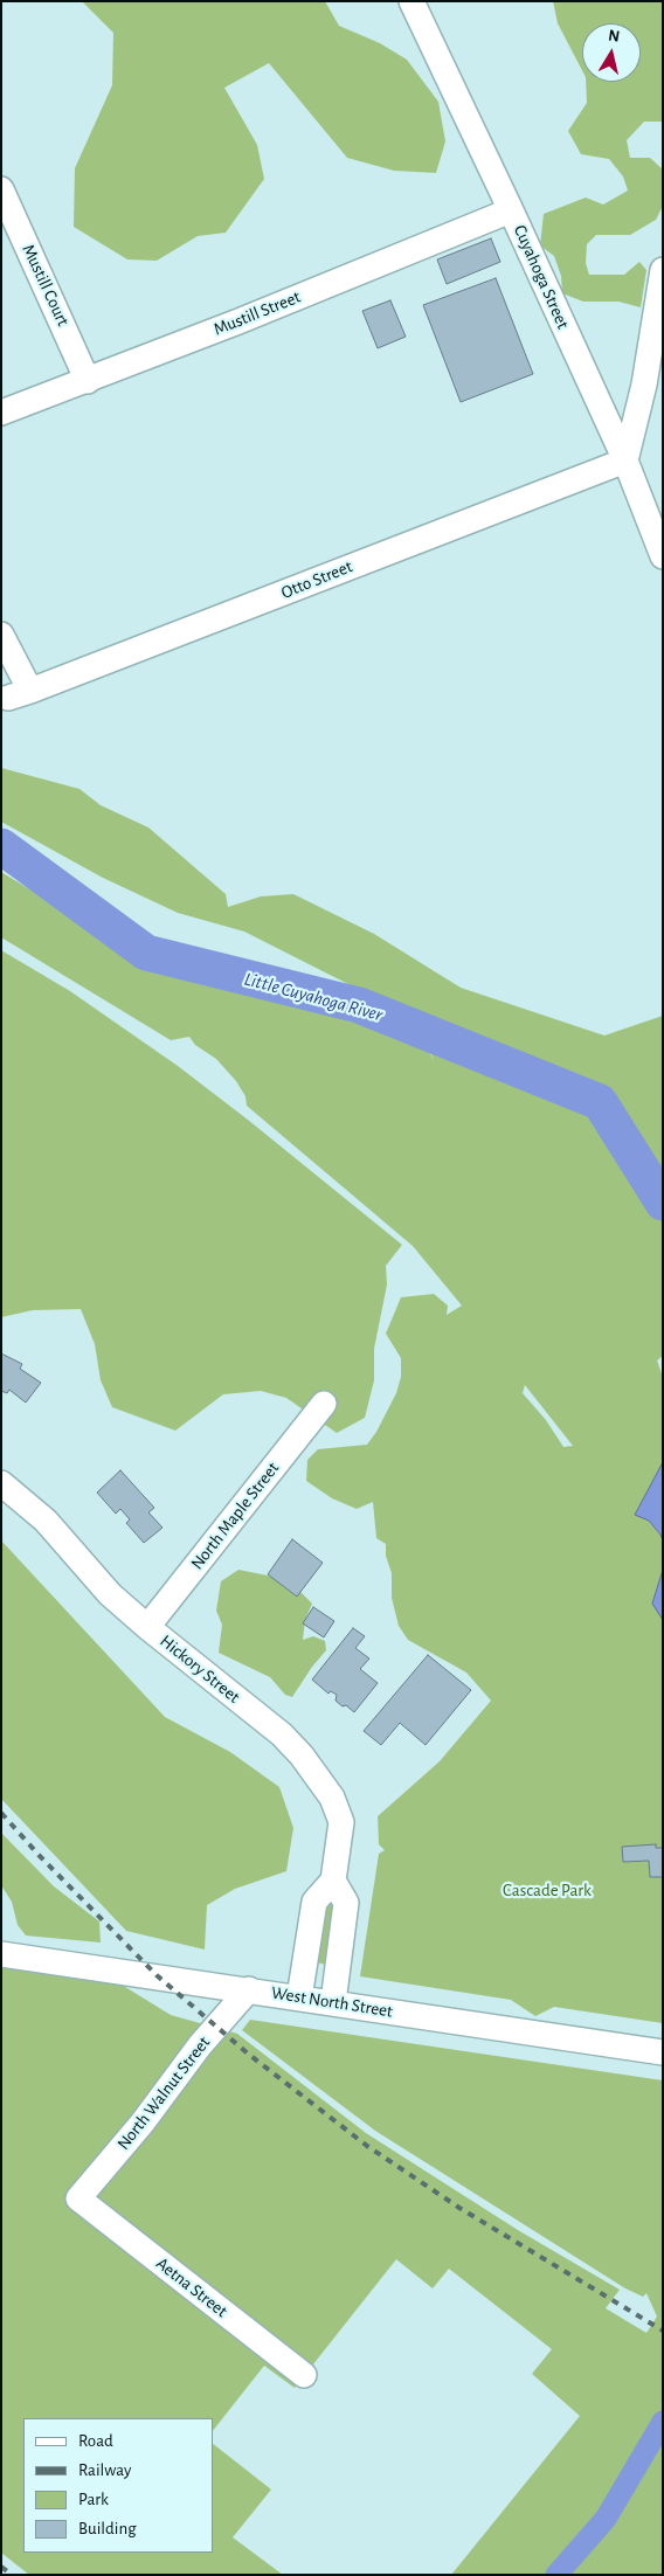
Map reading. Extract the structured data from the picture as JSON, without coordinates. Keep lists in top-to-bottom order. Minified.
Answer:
{"streets":{"street":["Cuyahoga Street","Mustill Court","Mustill Street","Otto Street","North Maple Street","Hickory Street","West North Street","North Walnut Street","Aetna Street"]},"crossings":[["Cuyahoga Street","Mustill Street"],["Cuyahoga Street","Otto Street"],["Mustill Court","Mustill Street"],["North Maple Street","Hickory Street"],["West North Street","North Walnut Street"],["North Walnut Street","Aetna Street"]],"water":["Little Cuyahoga River"],"parks":["Cascade Park"],"legend":["Road","Railway","Park","Building"],"north":"top"}
